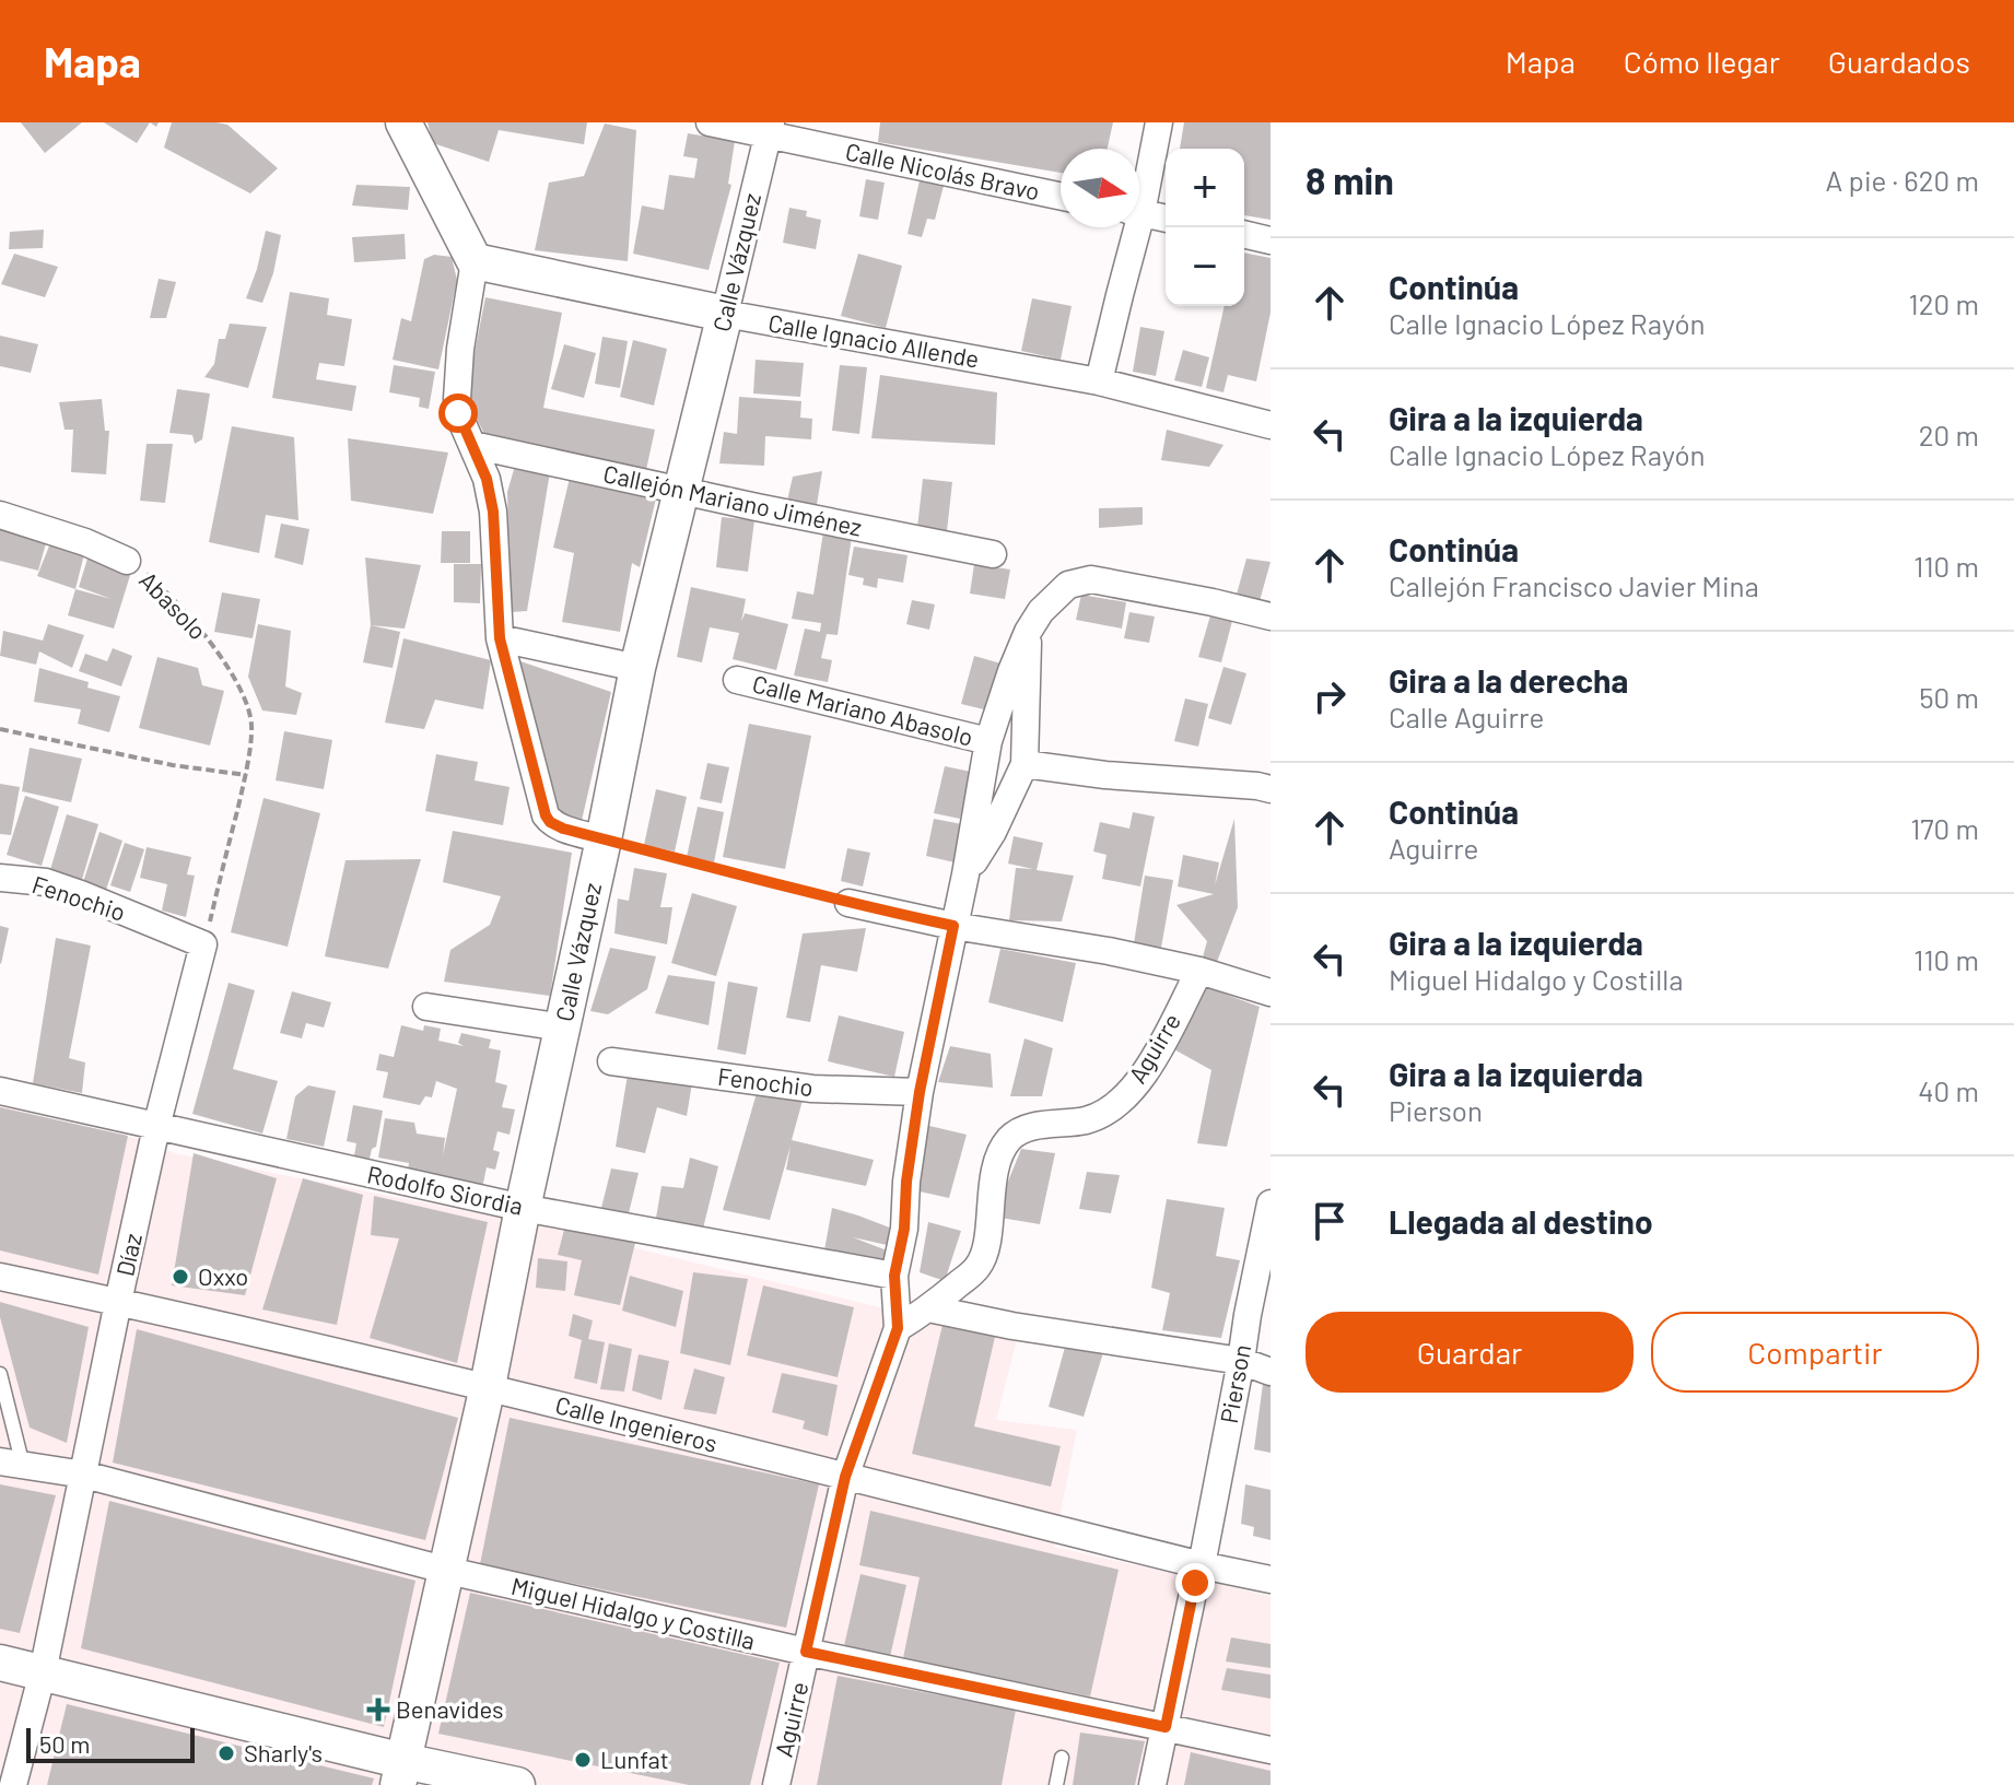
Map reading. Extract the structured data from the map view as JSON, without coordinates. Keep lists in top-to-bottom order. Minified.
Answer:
{"streets":{"street":["Calle Nicolás Bravo","Calle Vázquez","Calle Ignacio Allende","Callejón Mariano Jiménez","Abasolo","Calle Mariano Abasolo","Fenochio","Aguirre","Rodolfo Siordia","Díaz","Pierson","Calle Ingenieros","Miguel Hidalgo y Costilla"]},"crossings":[["Calle Nicolás Bravo","Calle Vázquez"],["Calle Vázquez","Calle Ignacio Allende"],["Calle Vázquez","Callejón Mariano Jiménez"],["Calle Vázquez","Rodolfo Siordia"],["Calle Vázquez","Calle Ingenieros"],["Calle Vázquez","Miguel Hidalgo y Costilla"],["Calle Mariano Abasolo","Aguirre"],["Fenochio","Aguirre"],["Fenochio","Díaz"],["Aguirre","Rodolfo Siordia"],["Aguirre","Calle Ingenieros"],["Aguirre","Miguel Hidalgo y Costilla"],["Rodolfo Siordia","Díaz"],["Díaz","Calle Ingenieros"],["Díaz","Miguel Hidalgo y Costilla"],["Pierson","Calle Ingenieros"],["Pierson","Miguel Hidalgo y Costilla"]],"places":{"other":["Oxxo","Sharly's","Lunfat"],"health":["Benavides"]},"scale_bar":"50 m","north":"right","page":{"header":"Mapa","nav":["Mapa","Cómo llegar","Guardados"],"heading":["8 min","A pie · 620 m"],"map_buttons":["+","−"],"list":[["Continúa","Calle Ignacio López Rayón","120 m"],["Gira a la izquierda","Calle Ignacio López Rayón","20 m"],["Continúa","Callejón Francisco Javier Mina","110 m"],["Gira a la derecha","Calle Aguirre","50 m"],["Continúa","Aguirre","170 m"],["Gira a la izquierda","Miguel Hidalgo y Costilla","110 m"],["Gira a la izquierda","Pierson","40 m"],"Llegada al destino"],"buttons":["Guardar","Compartir"],"scale":"50 m"}}
